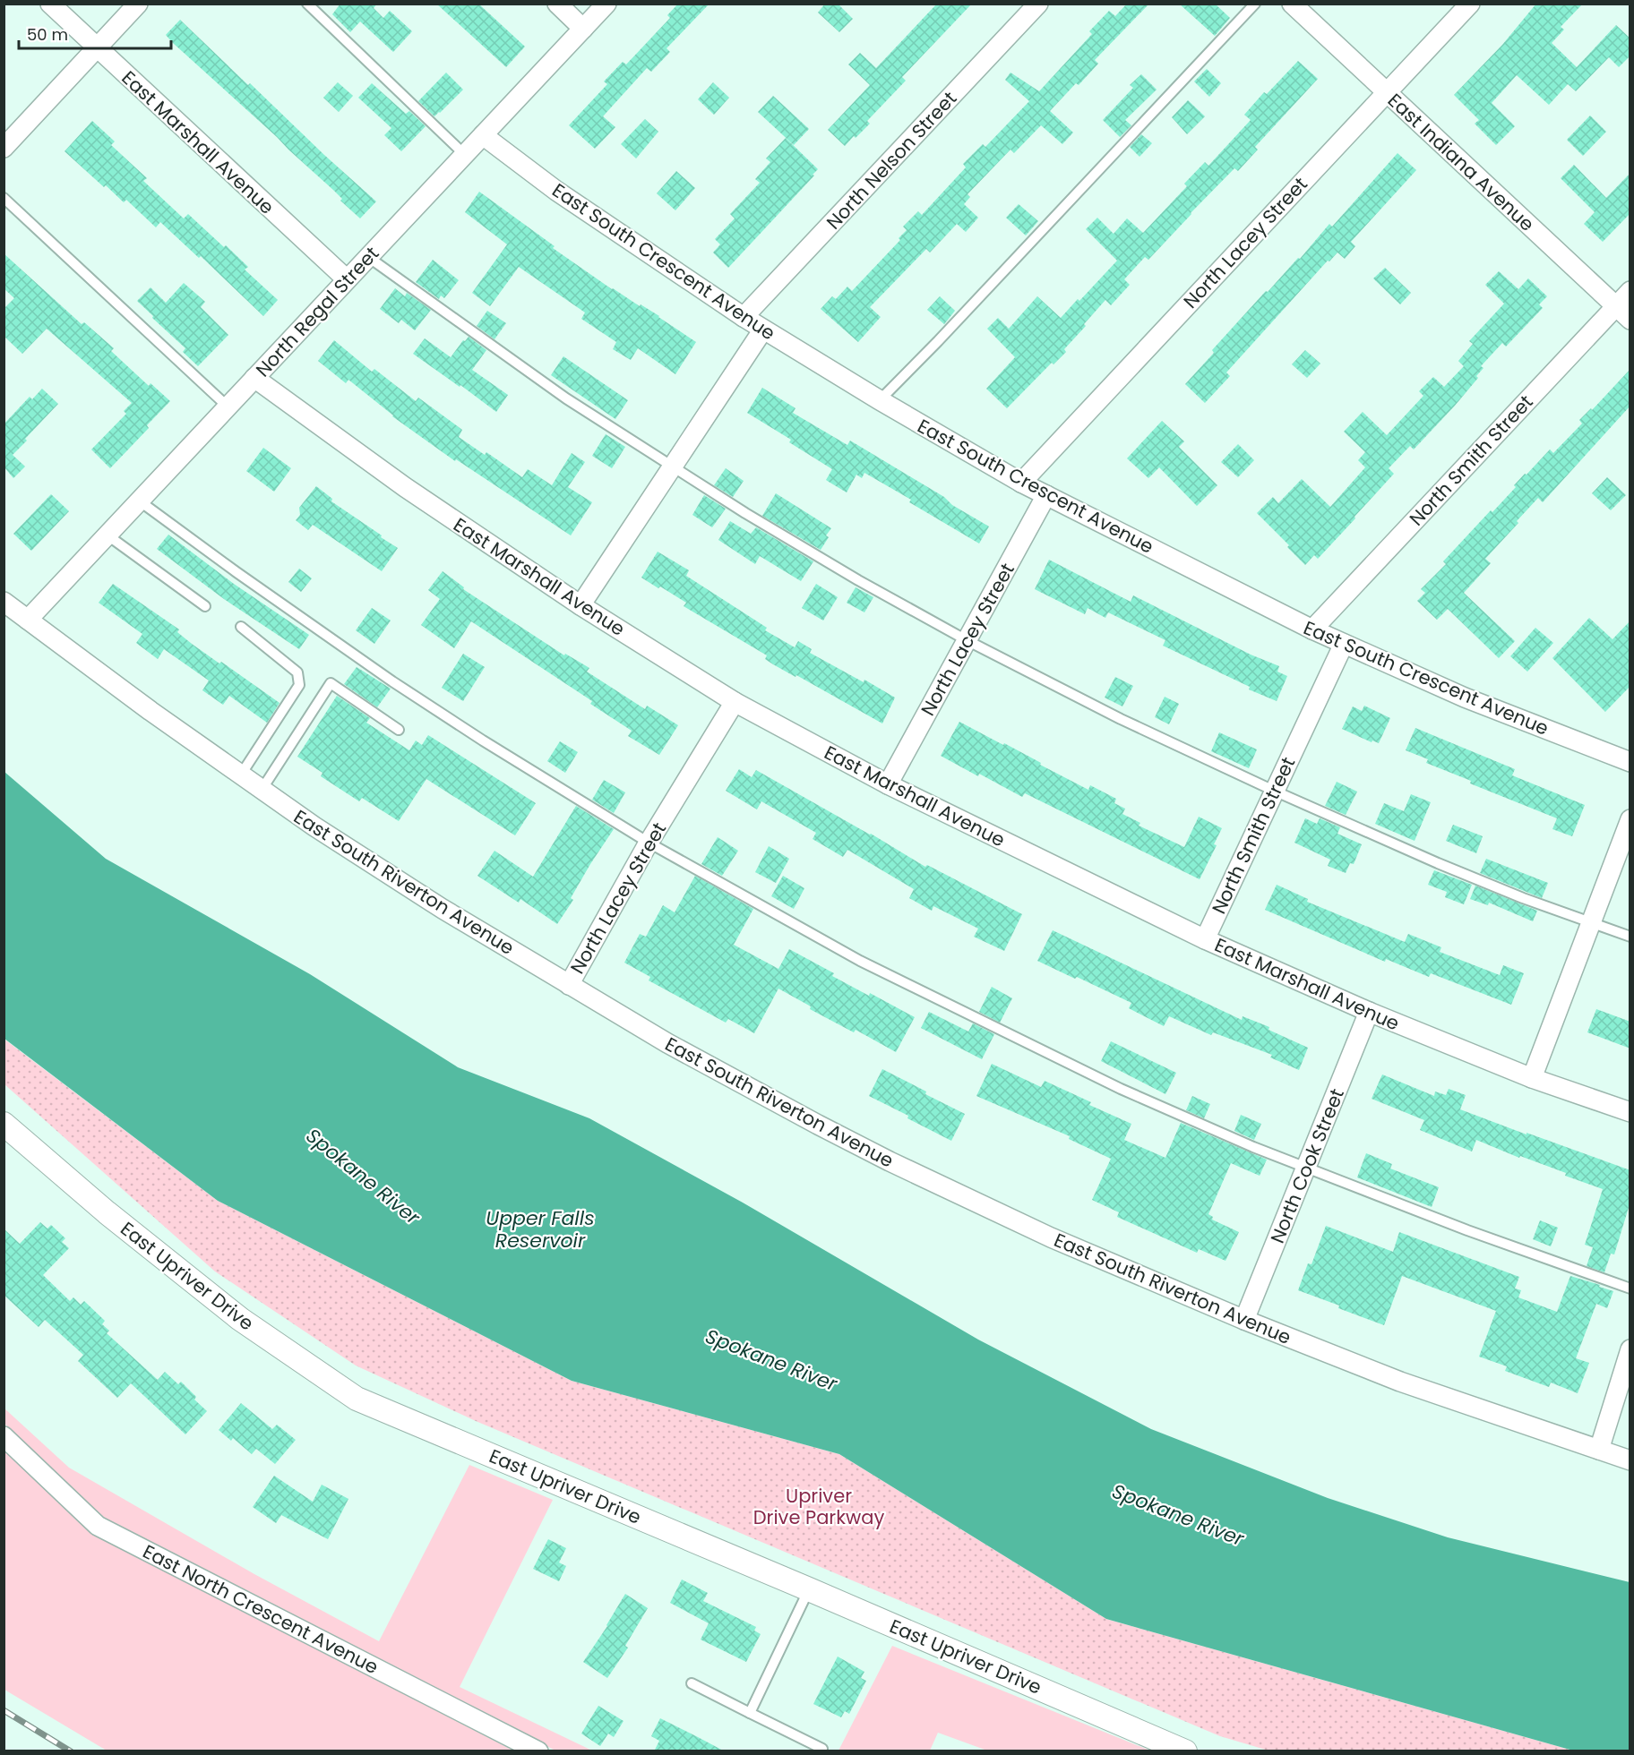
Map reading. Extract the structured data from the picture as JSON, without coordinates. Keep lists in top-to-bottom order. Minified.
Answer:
{"streets":{"street":["East Marshall Avenue","North Nelson Street","East Indiana Avenue","North Lacey Street","East South Crescent Avenue","North Regal Street","North Smith Street","East South Riverton Avenue","North Cook Street","East Upriver Drive","East North Crescent Avenue"]},"crossings":[["East Marshall Avenue","North Lacey Street"],["East Marshall Avenue","North Regal Street"],["East Marshall Avenue","North Smith Street"],["East Marshall Avenue","North Cook Street"],["North Nelson Street","East South Crescent Avenue"],["East Indiana Avenue","North Lacey Street"],["East Indiana Avenue","North Smith Street"],["North Lacey Street","East South Crescent Avenue"],["North Lacey Street","East South Riverton Avenue"],["East South Crescent Avenue","North Regal Street"],["East South Crescent Avenue","North Smith Street"],["North Regal Street","East South Riverton Avenue"],["East South Riverton Avenue","North Cook Street"]],"water":["Spokane River","Upper Falls Reservoir"],"parks":["Upriver Drive Parkway"],"scale_bar":"50 m"}
